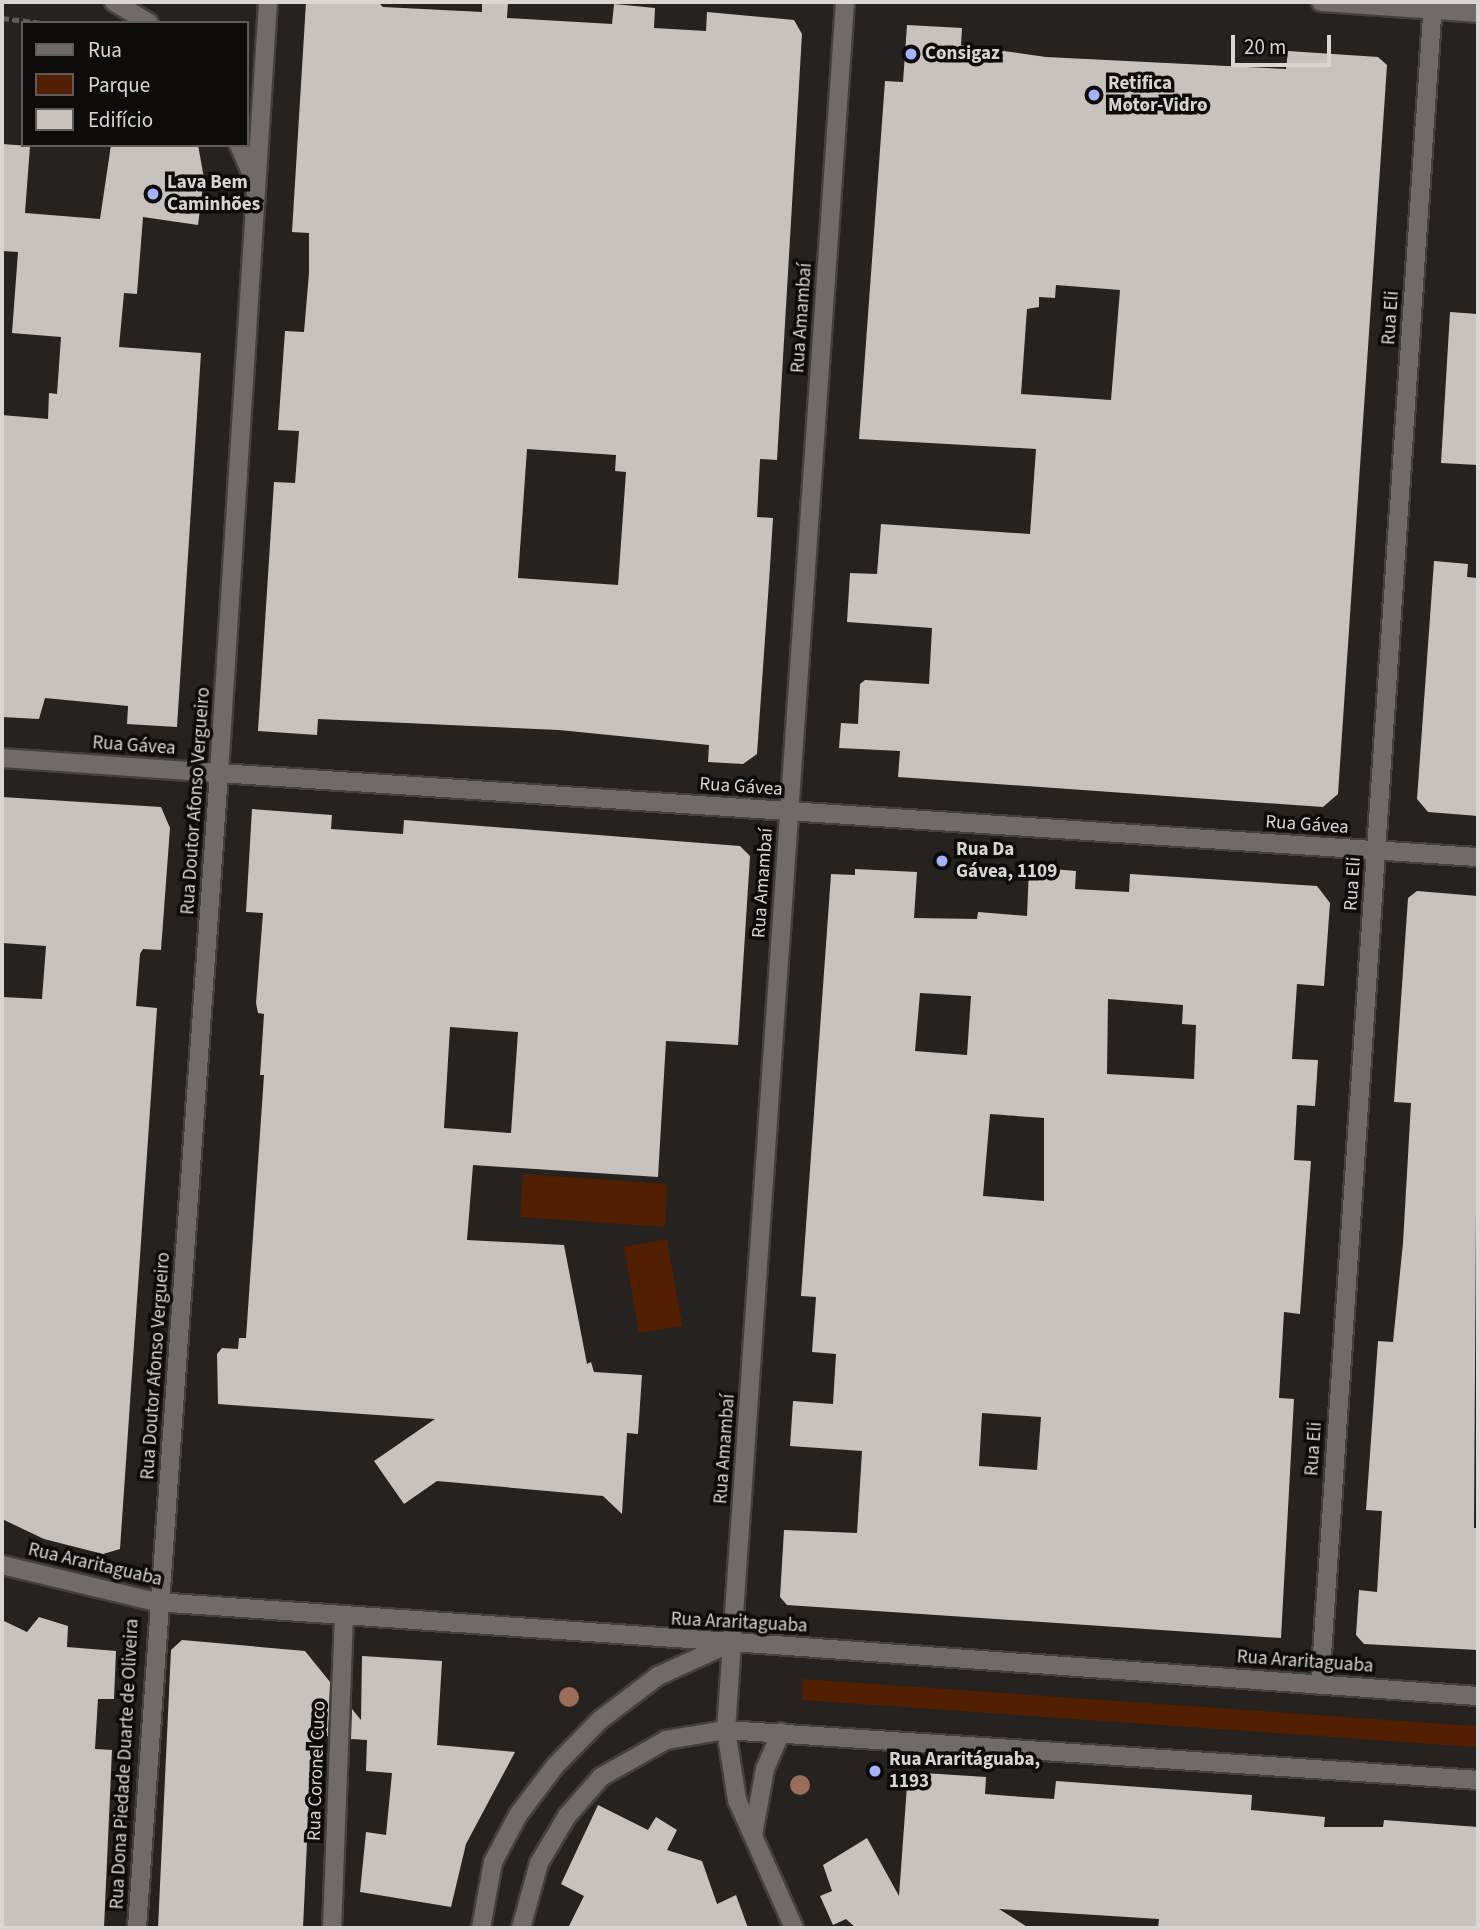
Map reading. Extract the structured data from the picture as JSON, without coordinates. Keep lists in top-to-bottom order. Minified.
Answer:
{"streets":{"street":["Rua Amambaí","Rua Eli","Rua Gávea","Rua Doutor Afonso Vergueiro","Rua Araritaguaba","Rua Dona Piedade Duarte de Oliveira","Rua Coronel Cuco"]},"crossings":[["Rua Amambaí","Rua Gávea"],["Rua Amambaí","Rua Araritaguaba"],["Rua Eli","Rua Gávea"],["Rua Eli","Rua Araritaguaba"],["Rua Gávea","Rua Doutor Afonso Vergueiro"],["Rua Doutor Afonso Vergueiro","Rua Araritaguaba"],["Rua Doutor Afonso Vergueiro","Rua Dona Piedade Duarte de Oliveira"],["Rua Araritaguaba","Rua Dona Piedade Duarte de Oliveira"],["Rua Araritaguaba","Rua Coronel Cuco"]],"places":["Consigaz","Retifica Motor-Vidro","Lava Bem Caminhões","Rua Da Gávea, 1109","Rua Araritáguaba, 1193"],"legend":["Rua","Parque","Edifício"],"scale_bar":"20 m"}
